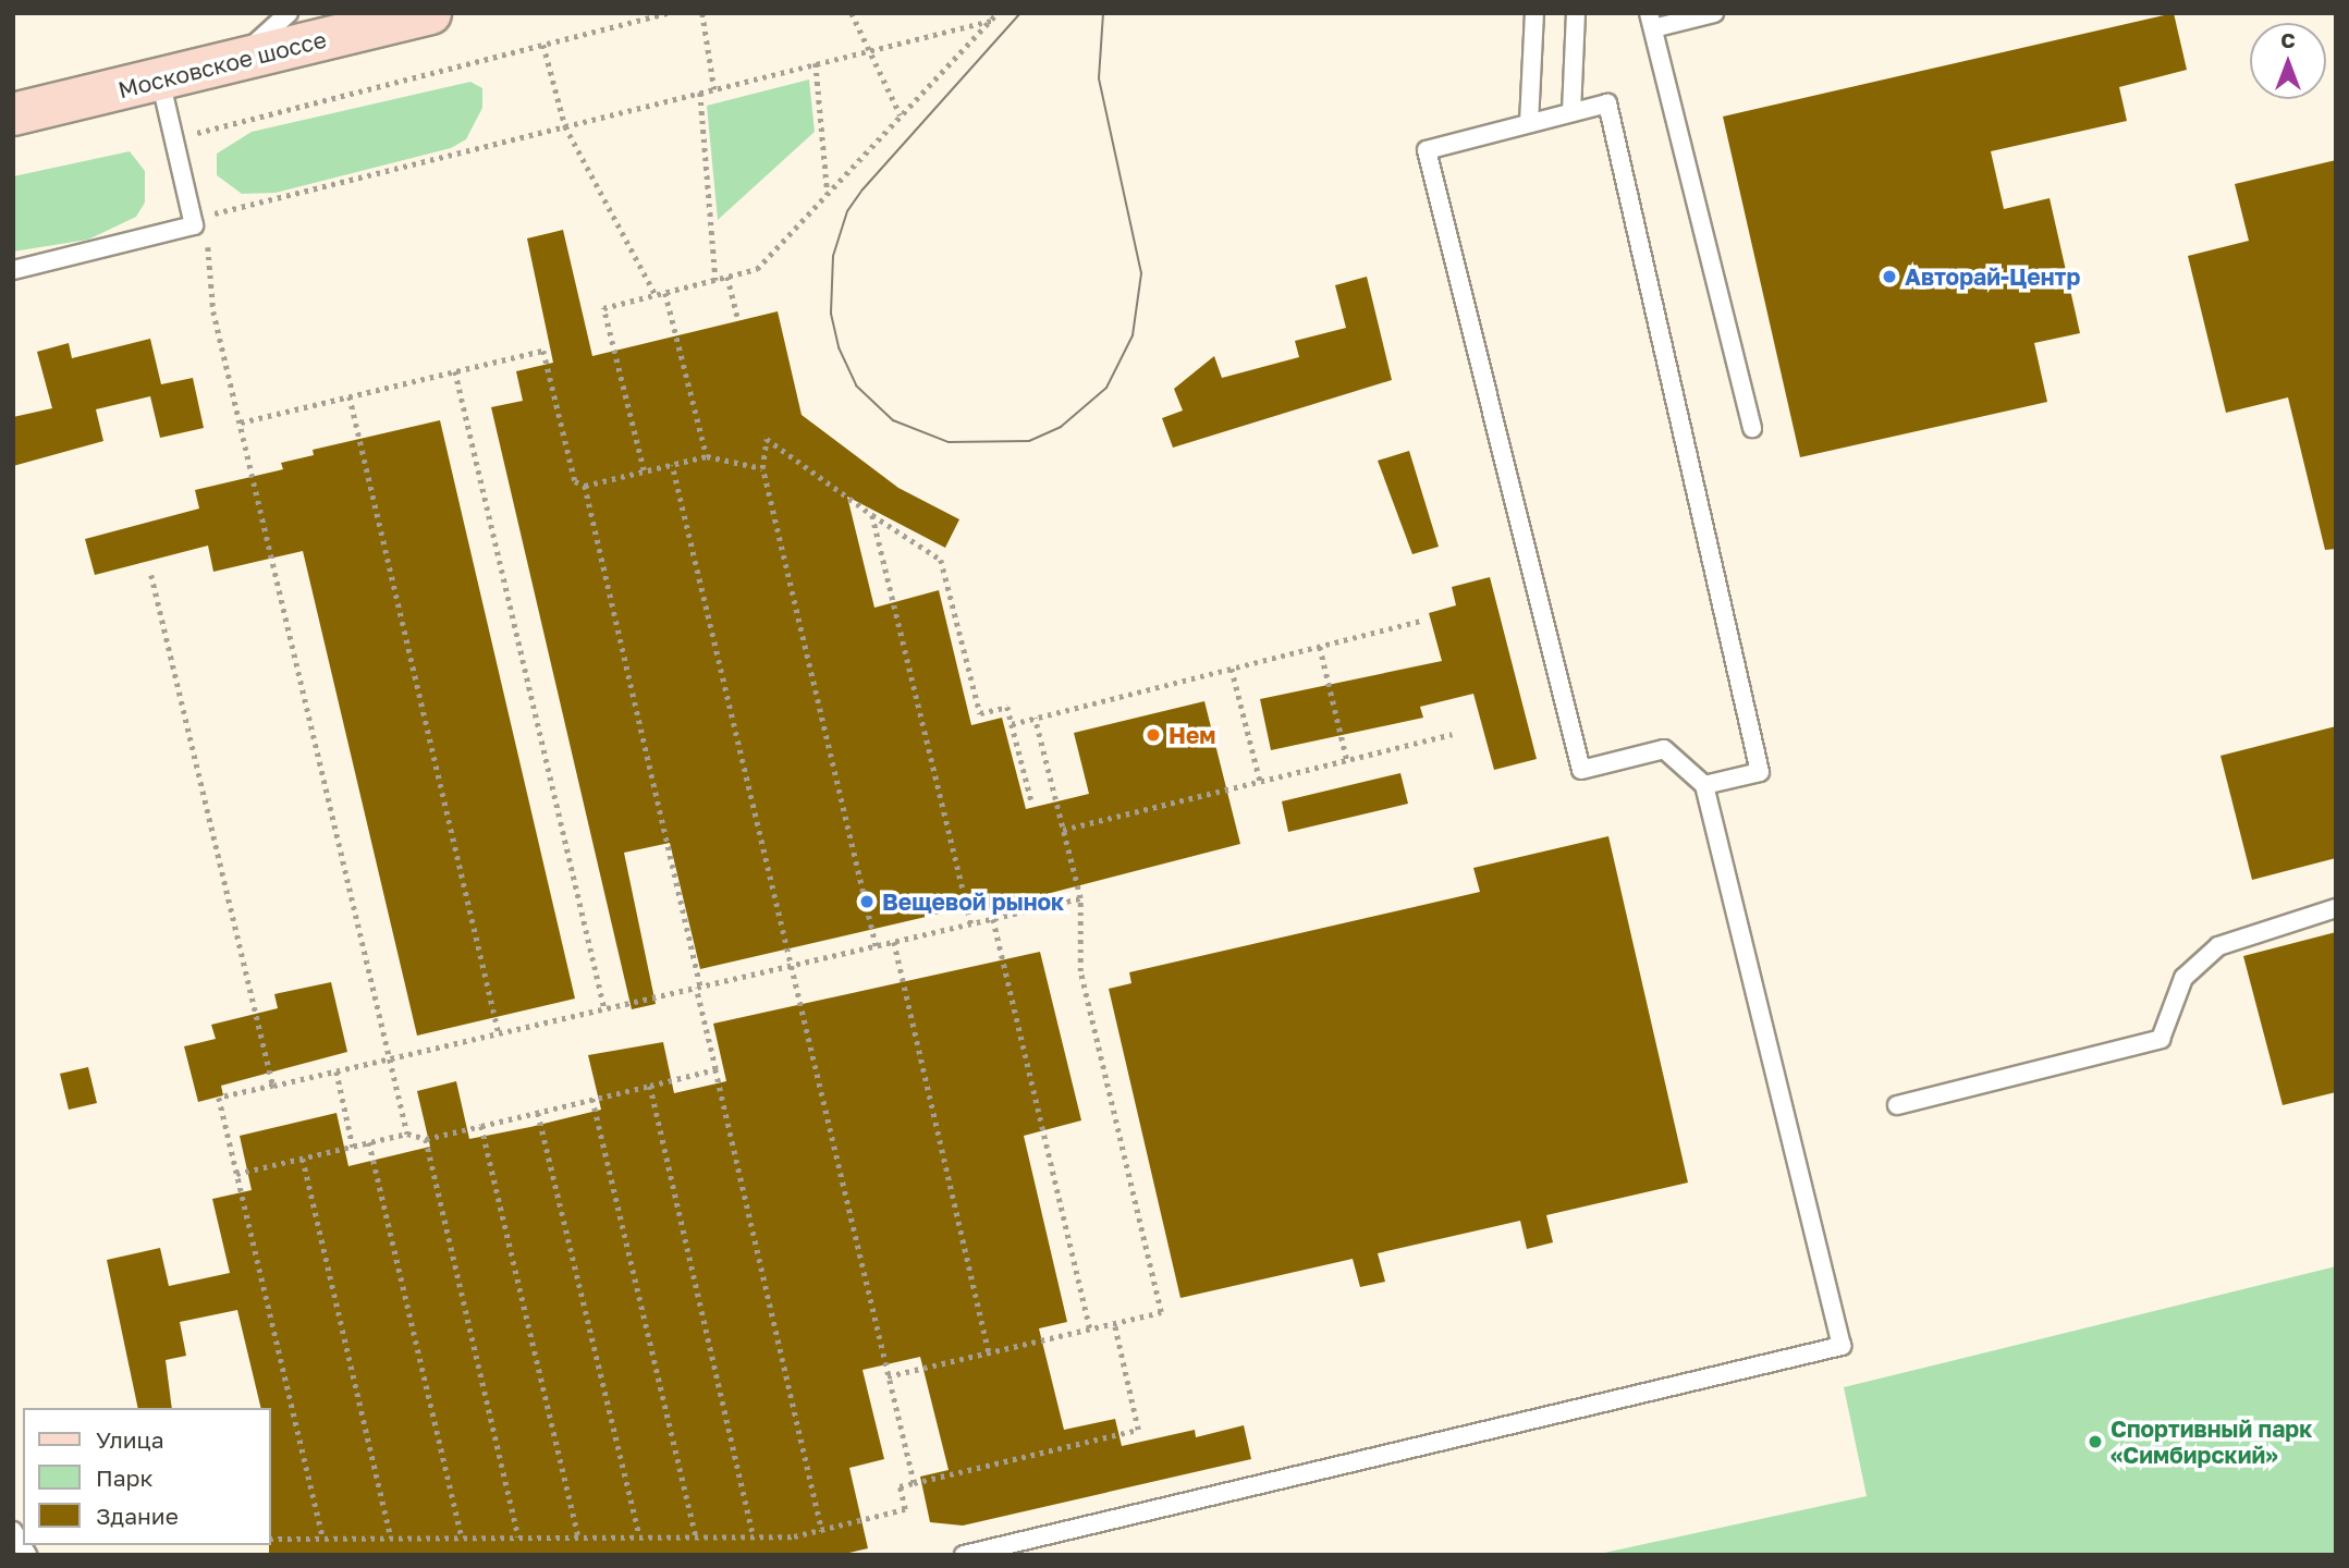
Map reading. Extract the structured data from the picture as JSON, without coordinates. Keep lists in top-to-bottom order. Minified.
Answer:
{"streets":{"main road":["Московское шоссе"]},"places":["Авторай-Центр","Нем","Вещевой рынок","Спортивный парк «Симбирский»"],"legend":["Улица","Парк","Здание"],"north":"top"}
